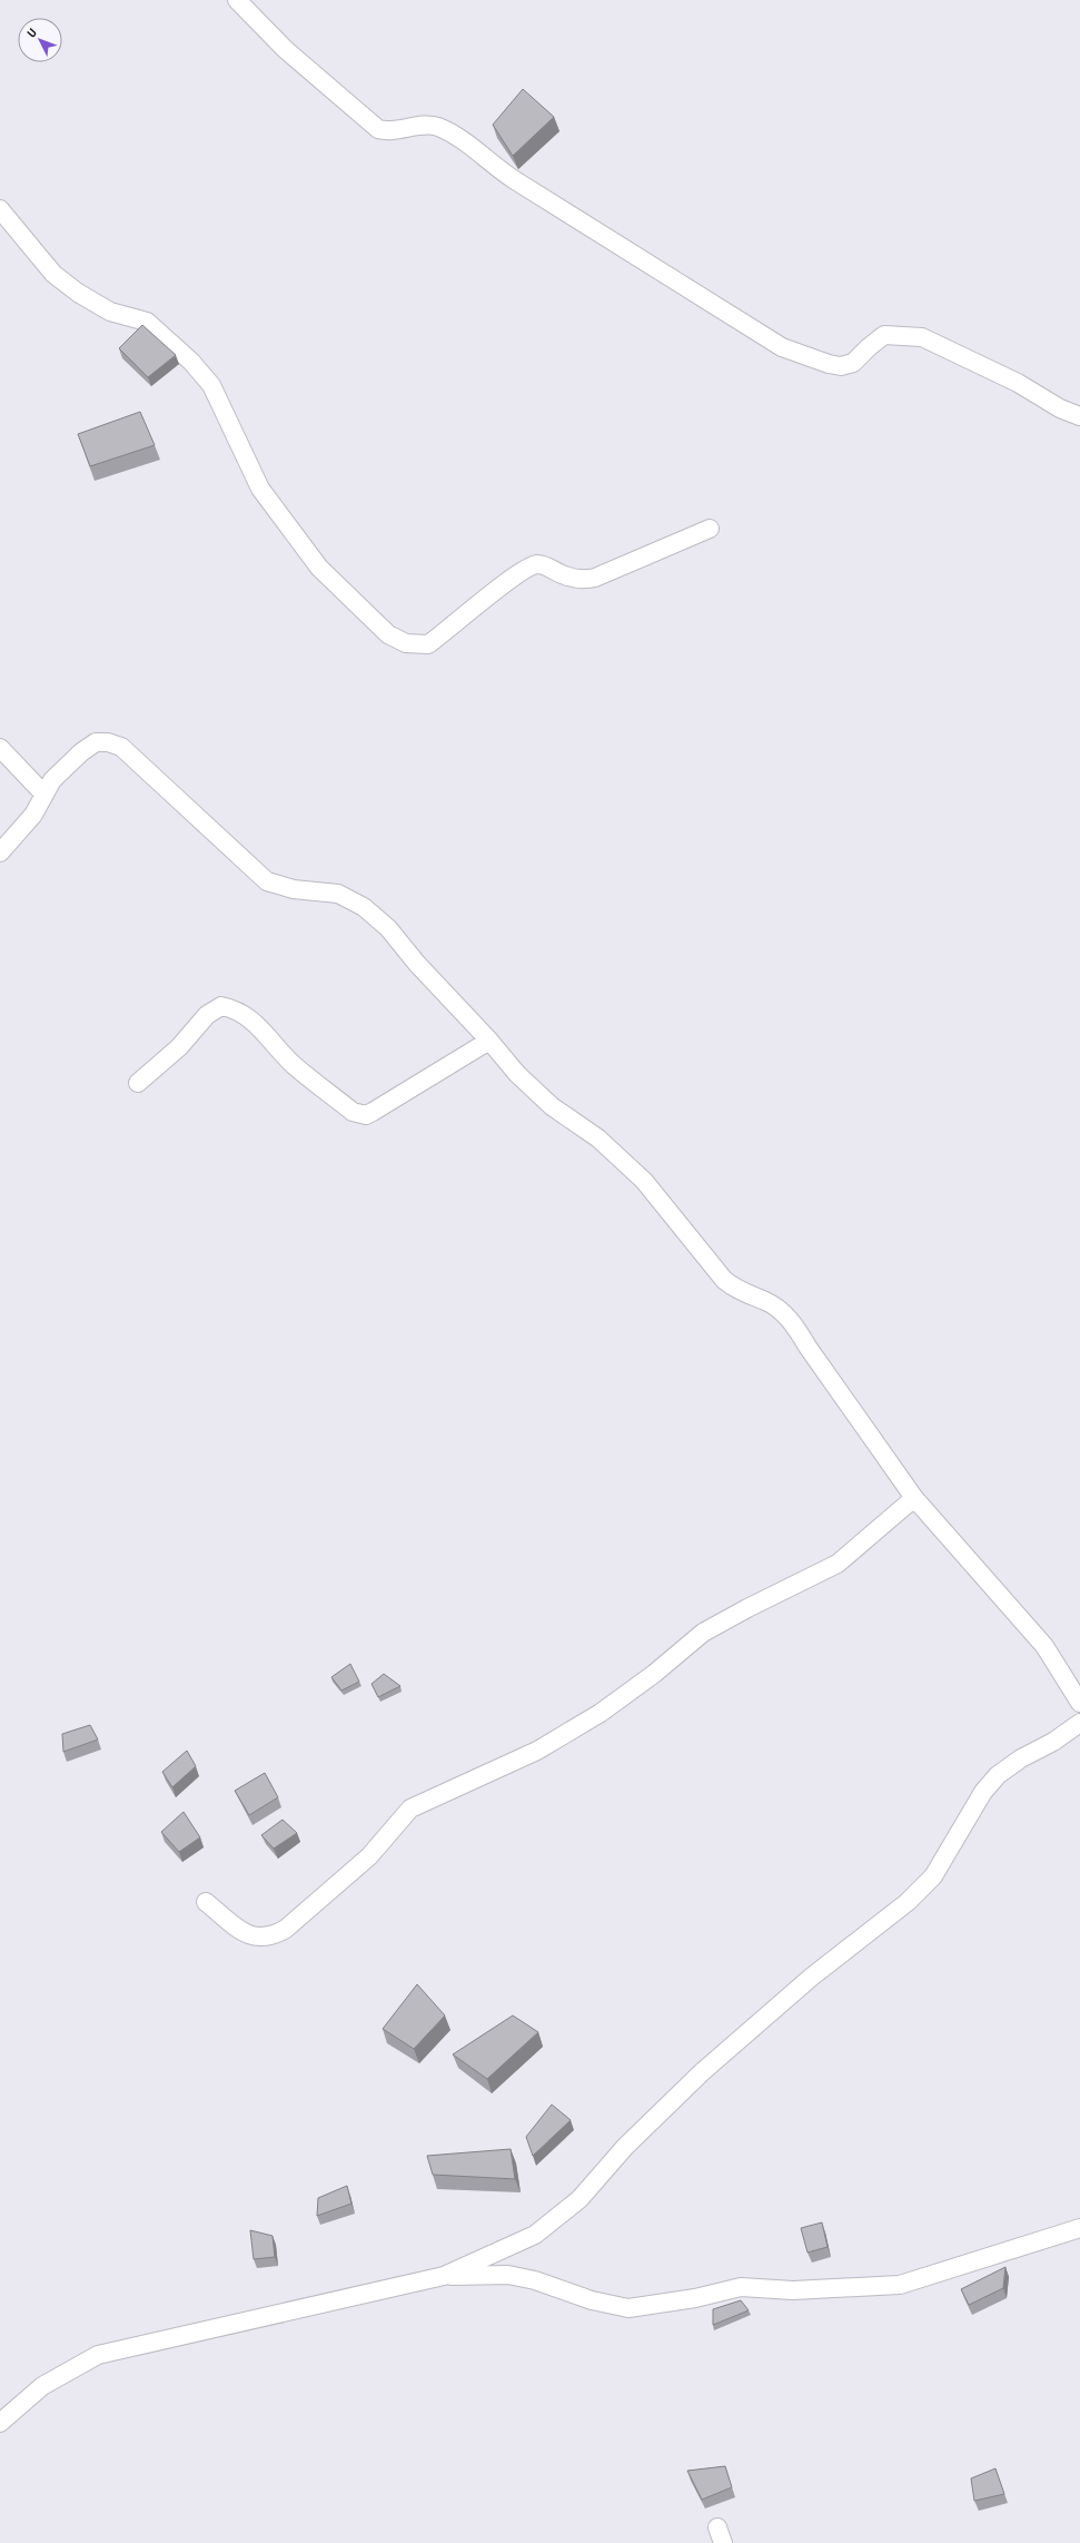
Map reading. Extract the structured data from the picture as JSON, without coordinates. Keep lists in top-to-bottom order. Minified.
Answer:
{"north":"top left"}
